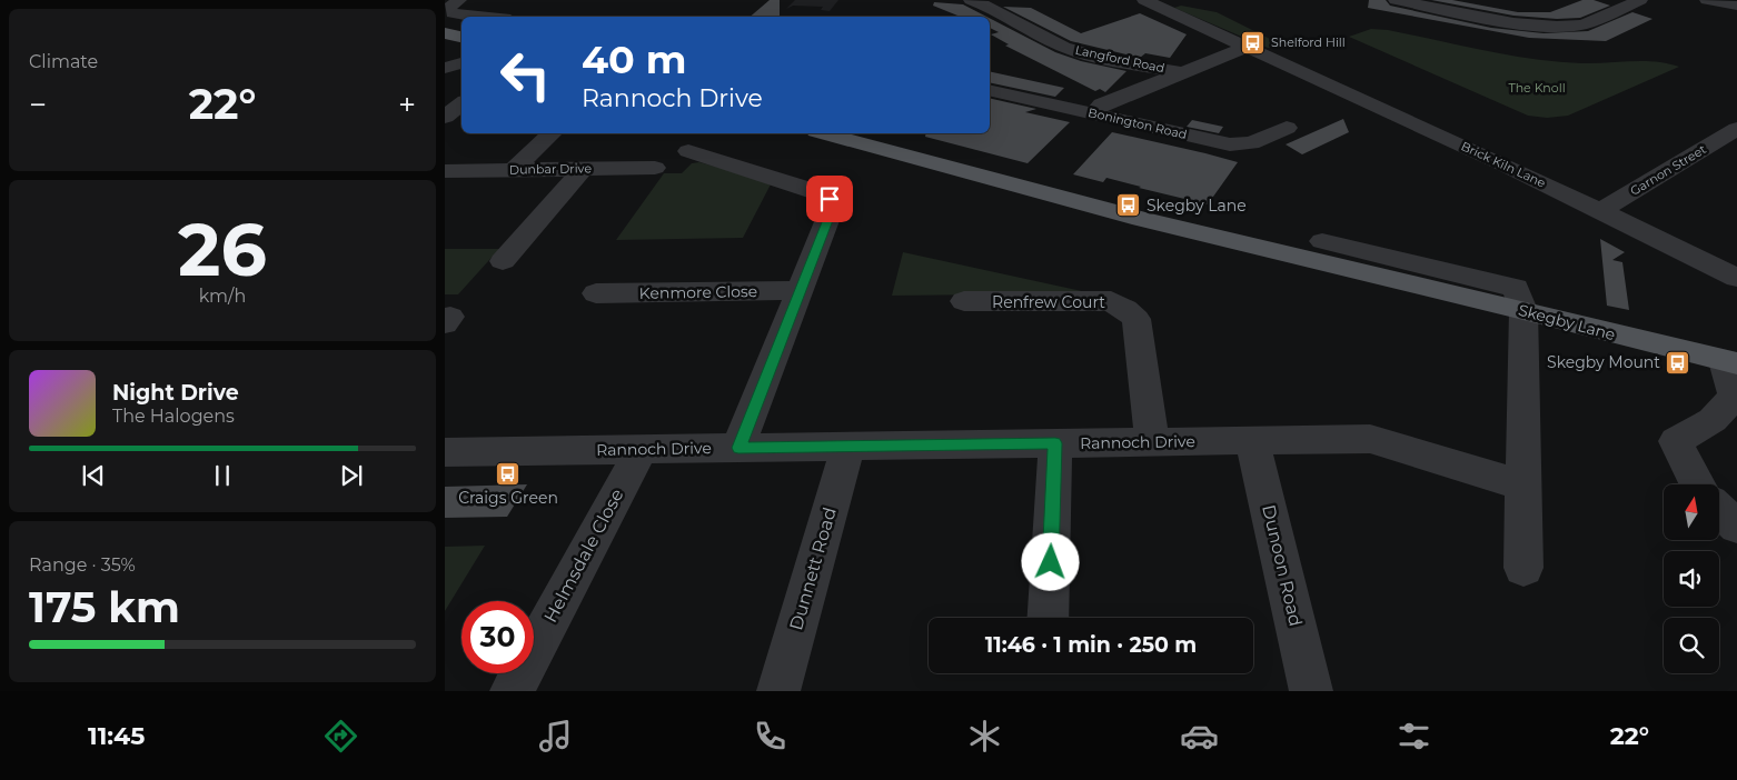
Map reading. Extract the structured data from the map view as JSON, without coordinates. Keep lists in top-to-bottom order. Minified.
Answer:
{"streets":{"main road":["Skegby Lane"],"street":["Langford Road","Bonington Road","Brick Kiln Lane","Dunbar Drive","Garnon Street","Kenmore Close","Renfrew Court","Rannoch Drive","Helmsdale Close","Dunoon Road","Dunnett Road"]},"crossings":[["Brick Kiln Lane","Garnon Street"],["Dunbar Drive","Kenmore Close"],["Renfrew Court","Rannoch Drive"],["Rannoch Drive","Helmsdale Close"],["Rannoch Drive","Dunoon Road"],["Rannoch Drive","Dunnett Road"]],"parks":["The Knoll"],"places":{"bus stop":["Shelford Hill","Skegby Lane","Skegby Mount","Craigs Green"]},"north":"top","page":{"tile":["Climate",["26","km/h"],["Range · 35%","175 km"]],"turn":["40 m","Rannoch Drive"],"heat":["−","22°","+"],"song":["Night Drive","The Halogens"],"limit":"30","trip":"11:46 · 1 min · 250 m","tabs":["11:45","22°"]}}
